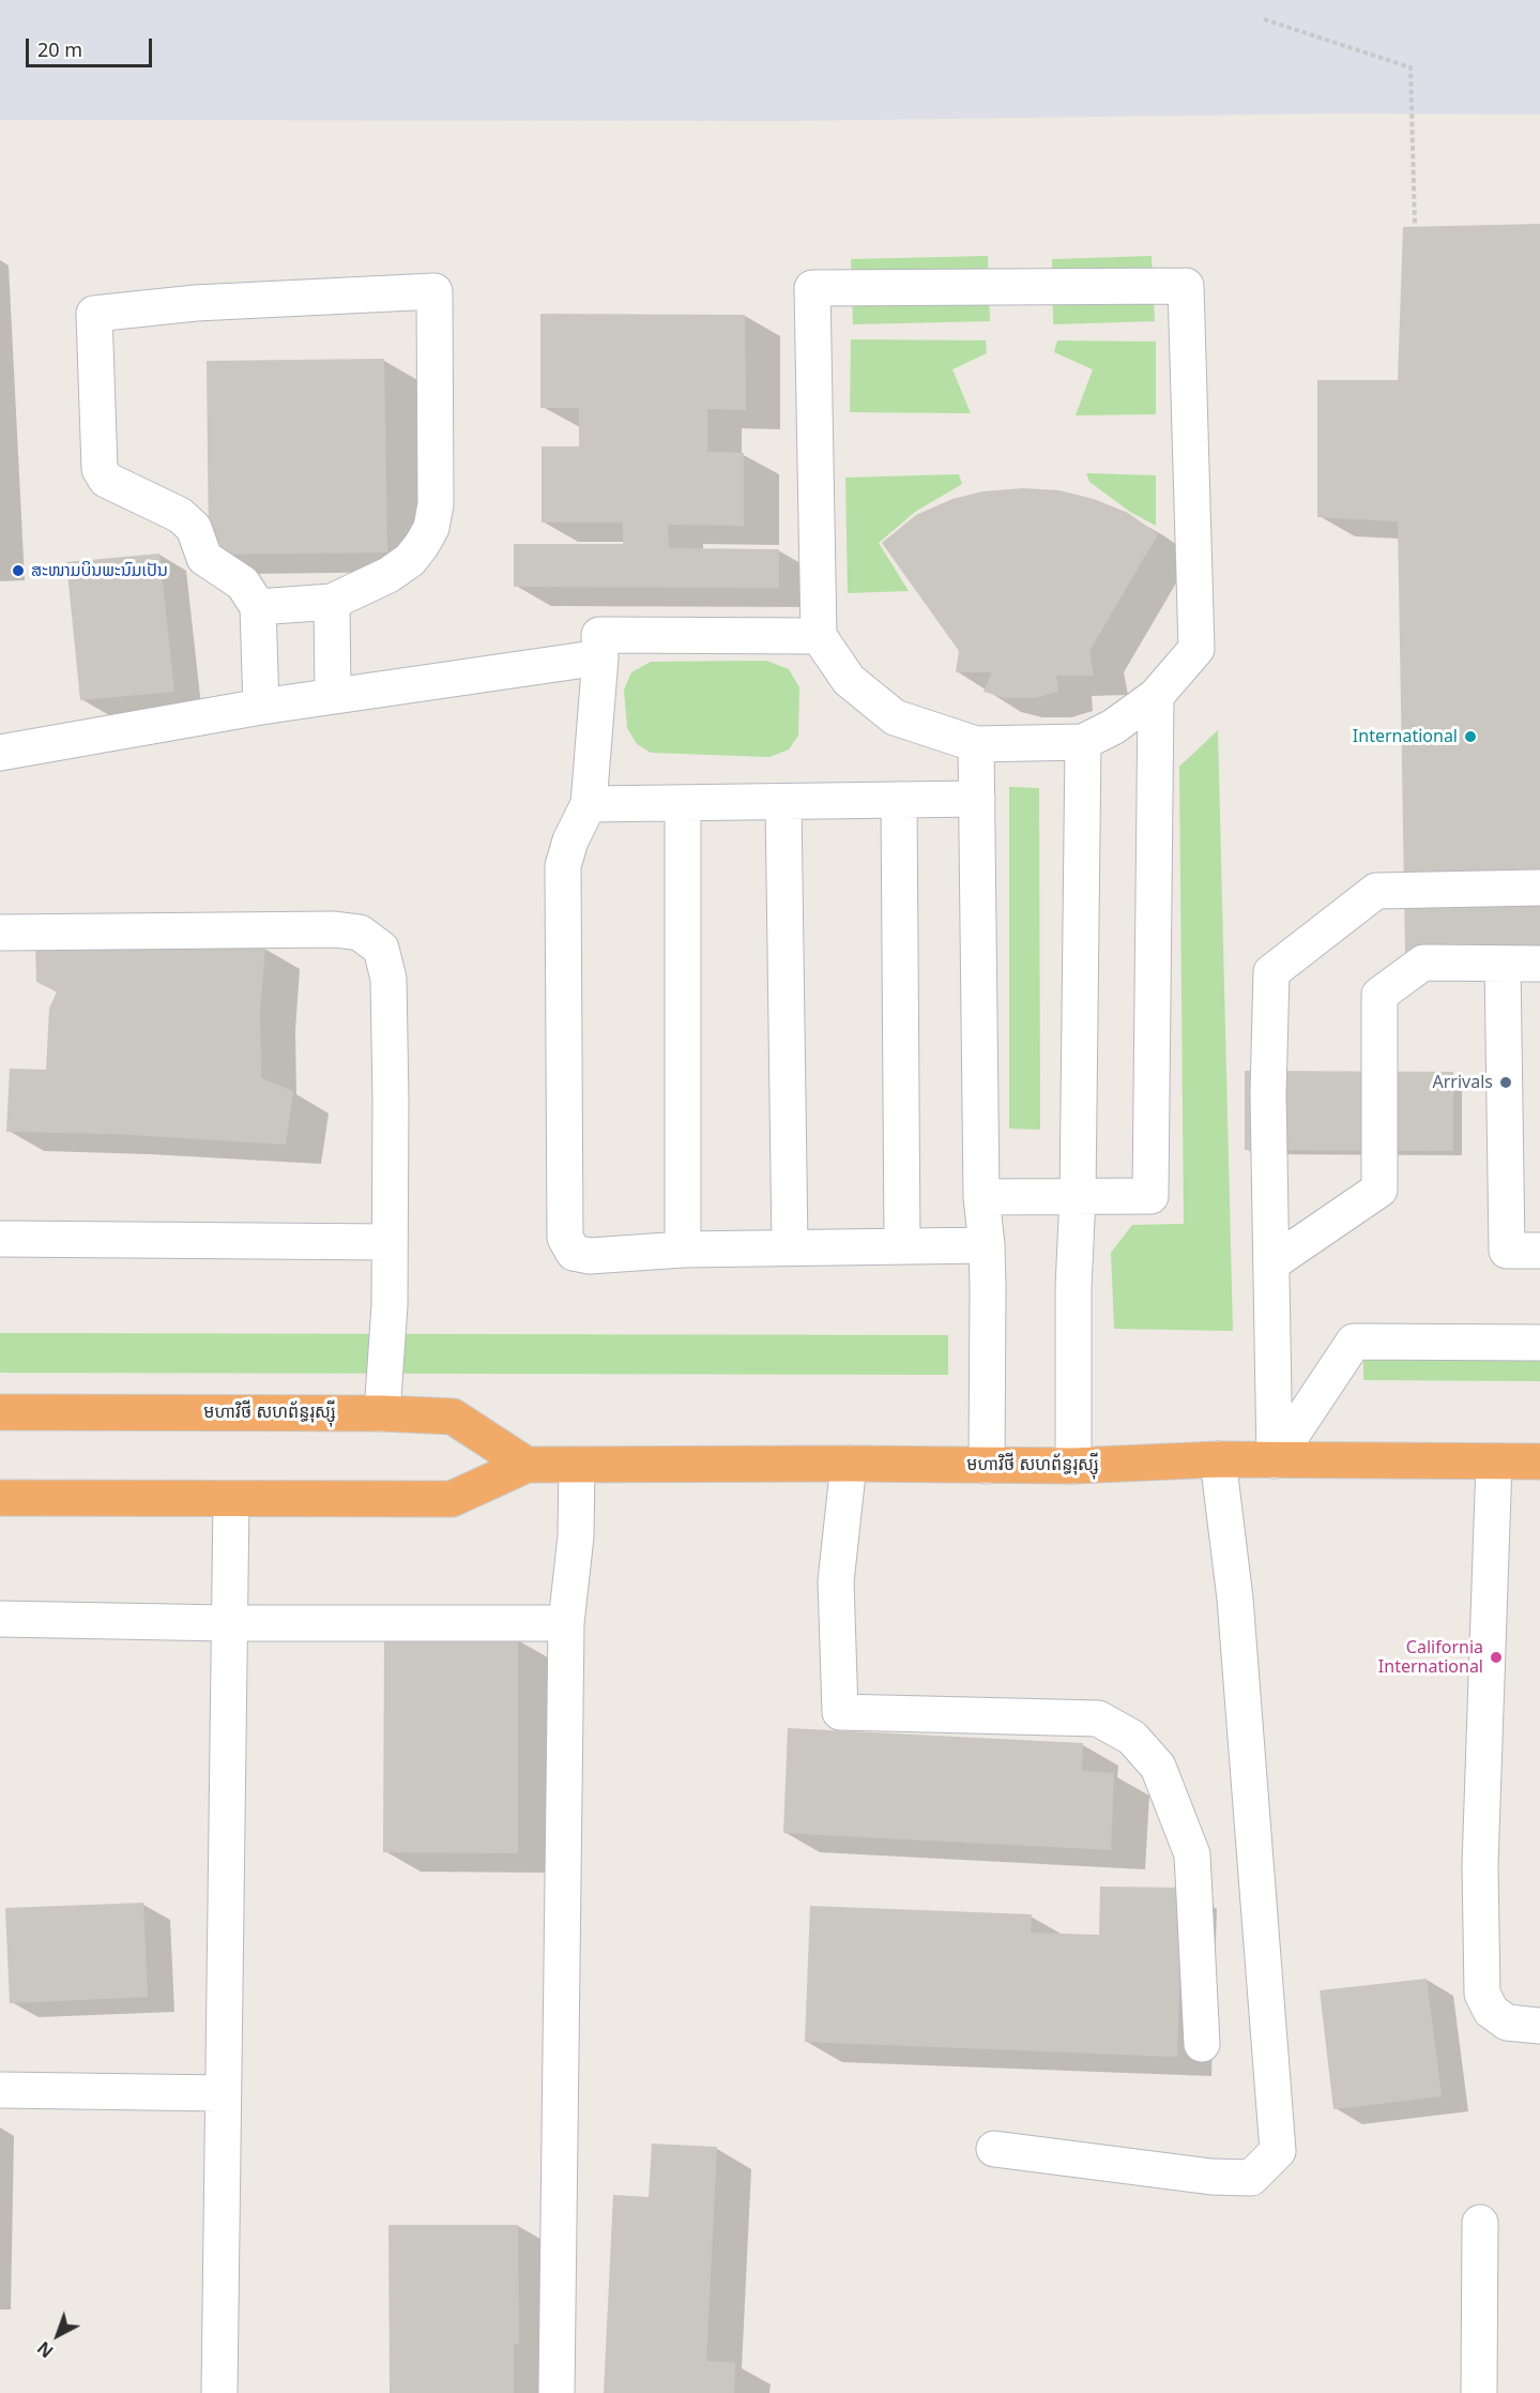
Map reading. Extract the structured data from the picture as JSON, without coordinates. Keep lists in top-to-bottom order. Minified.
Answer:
{"streets":{"highway":["មហាវិថី សហព័ន្ធរុស្ស៊ី"]},"places":["ສະໜາມບິນພະນົມເປັນ","International","Arrivals","California International"],"scale_bar":"20 m","north":"bottom left"}
